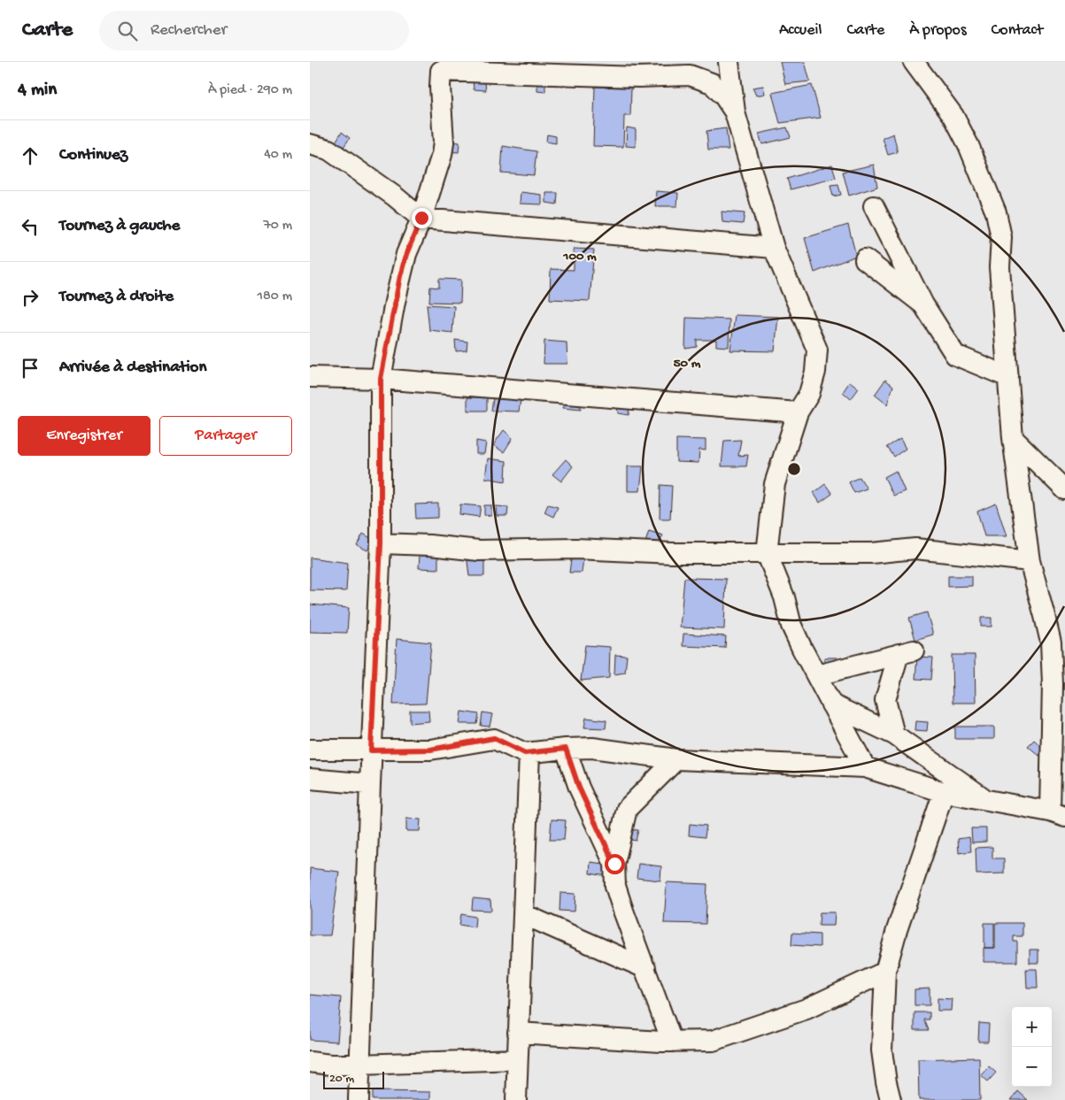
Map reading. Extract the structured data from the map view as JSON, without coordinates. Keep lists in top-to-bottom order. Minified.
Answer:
{"scale_bar":"20 m","page":{"header":"Carte","search":"Rechercher","nav":["Accueil","Carte","À propos","Contact"],"heading":["4 min","À pied · 290 m"],"list":[["Continuez","40 m"],["Tournez à gauche","70 m"],["Tournez à droite","180 m"],"Arrivée à destination"],"buttons":["Enregistrer","Partager"],"map_buttons":["+","−"],"scale":"20 m"},"rings":["100 m","50 m"]}
